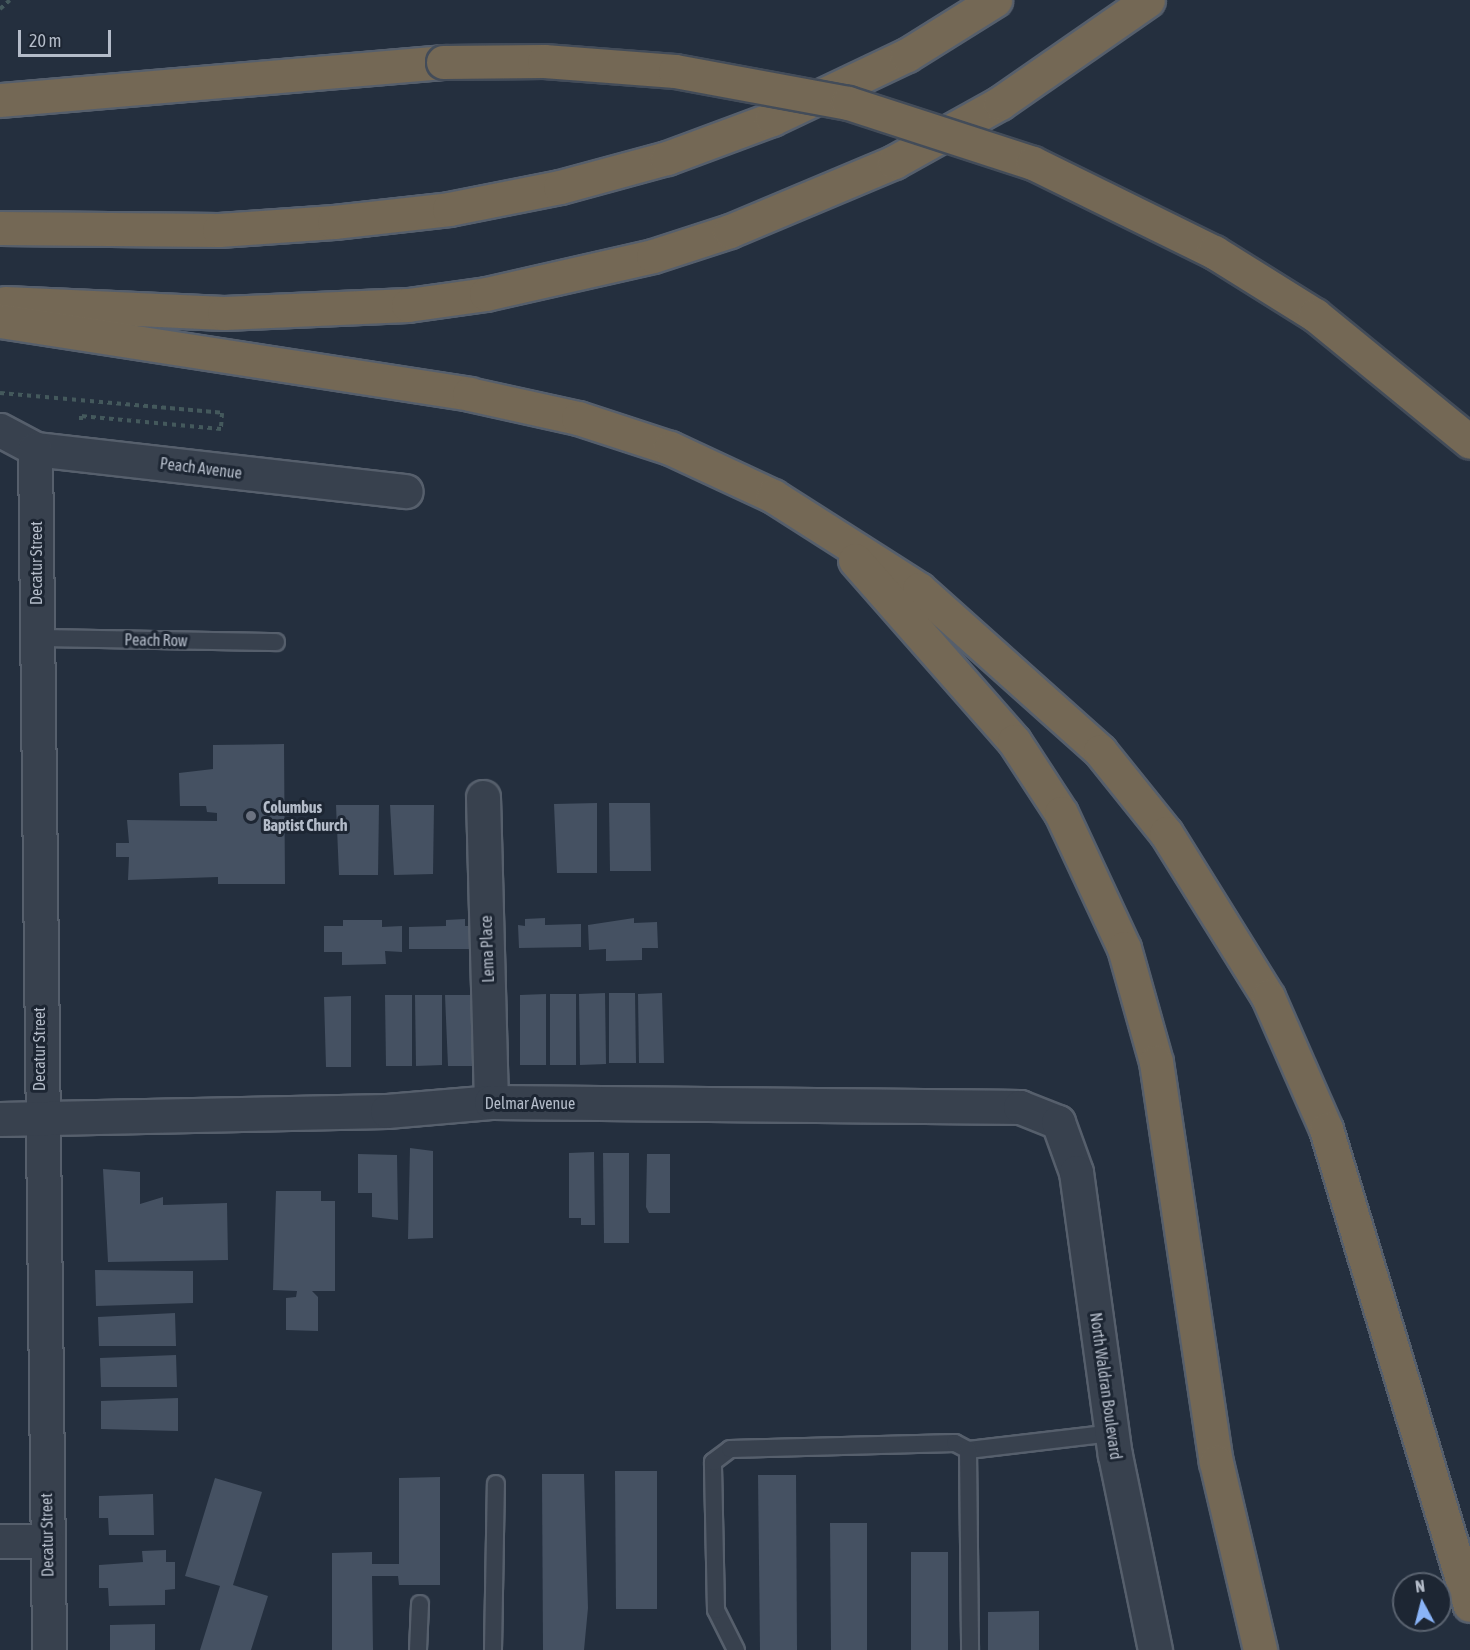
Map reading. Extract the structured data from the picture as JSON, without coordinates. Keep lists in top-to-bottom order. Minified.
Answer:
{"streets":{"street":["Peach Avenue","Decatur Street","Lema Place","Delmar Avenue","North Waldran Boulevard"],"lane":["Peach Row"]},"crossings":[["Peach Avenue","Decatur Street"],["Decatur Street","Peach Row"],["Decatur Street","Delmar Avenue"],["Lema Place","Delmar Avenue"],["Delmar Avenue","North Waldran Boulevard"]],"places":["Columbus Baptist Church"],"scale_bar":"20 m","north":"top"}
